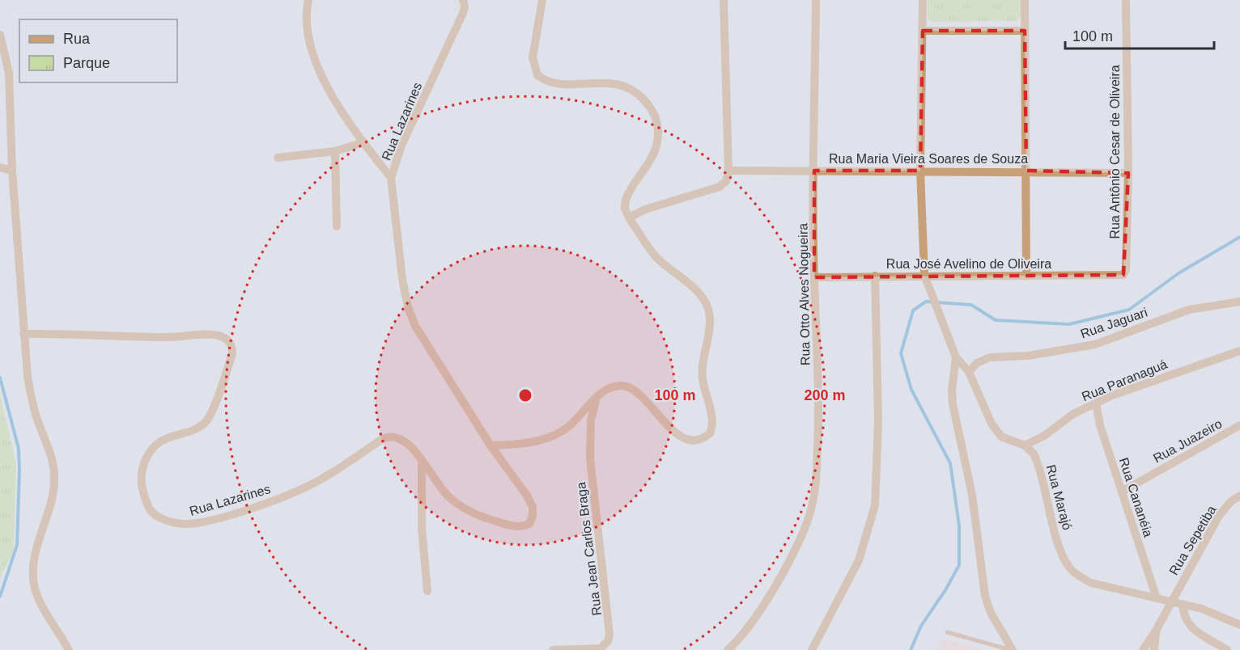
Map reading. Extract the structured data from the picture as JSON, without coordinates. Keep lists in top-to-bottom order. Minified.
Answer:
{"streets":{"street":["Rua Lazarines","Rua Antônio Cesar de Oliveira","Rua Maria Vieira Soares de Souza","Rua José Avelino de Oliveira","Rua Otto Alves Nogueira","Rua Jaguari","Rua Paranaguá","Rua Juazeiro","Rua Marajó","Rua Cananéia","Rua Sepetiba","Rua Jean Carlos Braga"]},"crossings":[["Rua Antônio Cesar de Oliveira","Rua Maria Vieira Soares de Souza"],["Rua Antônio Cesar de Oliveira","Rua José Avelino de Oliveira"],["Rua Maria Vieira Soares de Souza","Rua Otto Alves Nogueira"],["Rua José Avelino de Oliveira","Rua Otto Alves Nogueira"],["Rua Paranaguá","Rua Marajó"],["Rua Paranaguá","Rua Cananéia"],["Rua Juazeiro","Rua Cananéia"],["Rua Marajó","Rua Cananéia"],["Rua Marajó","Rua Sepetiba"]],"legend":["Rua","Parque"],"scale_bar":"100 m","rings":["100 m","200 m"]}
